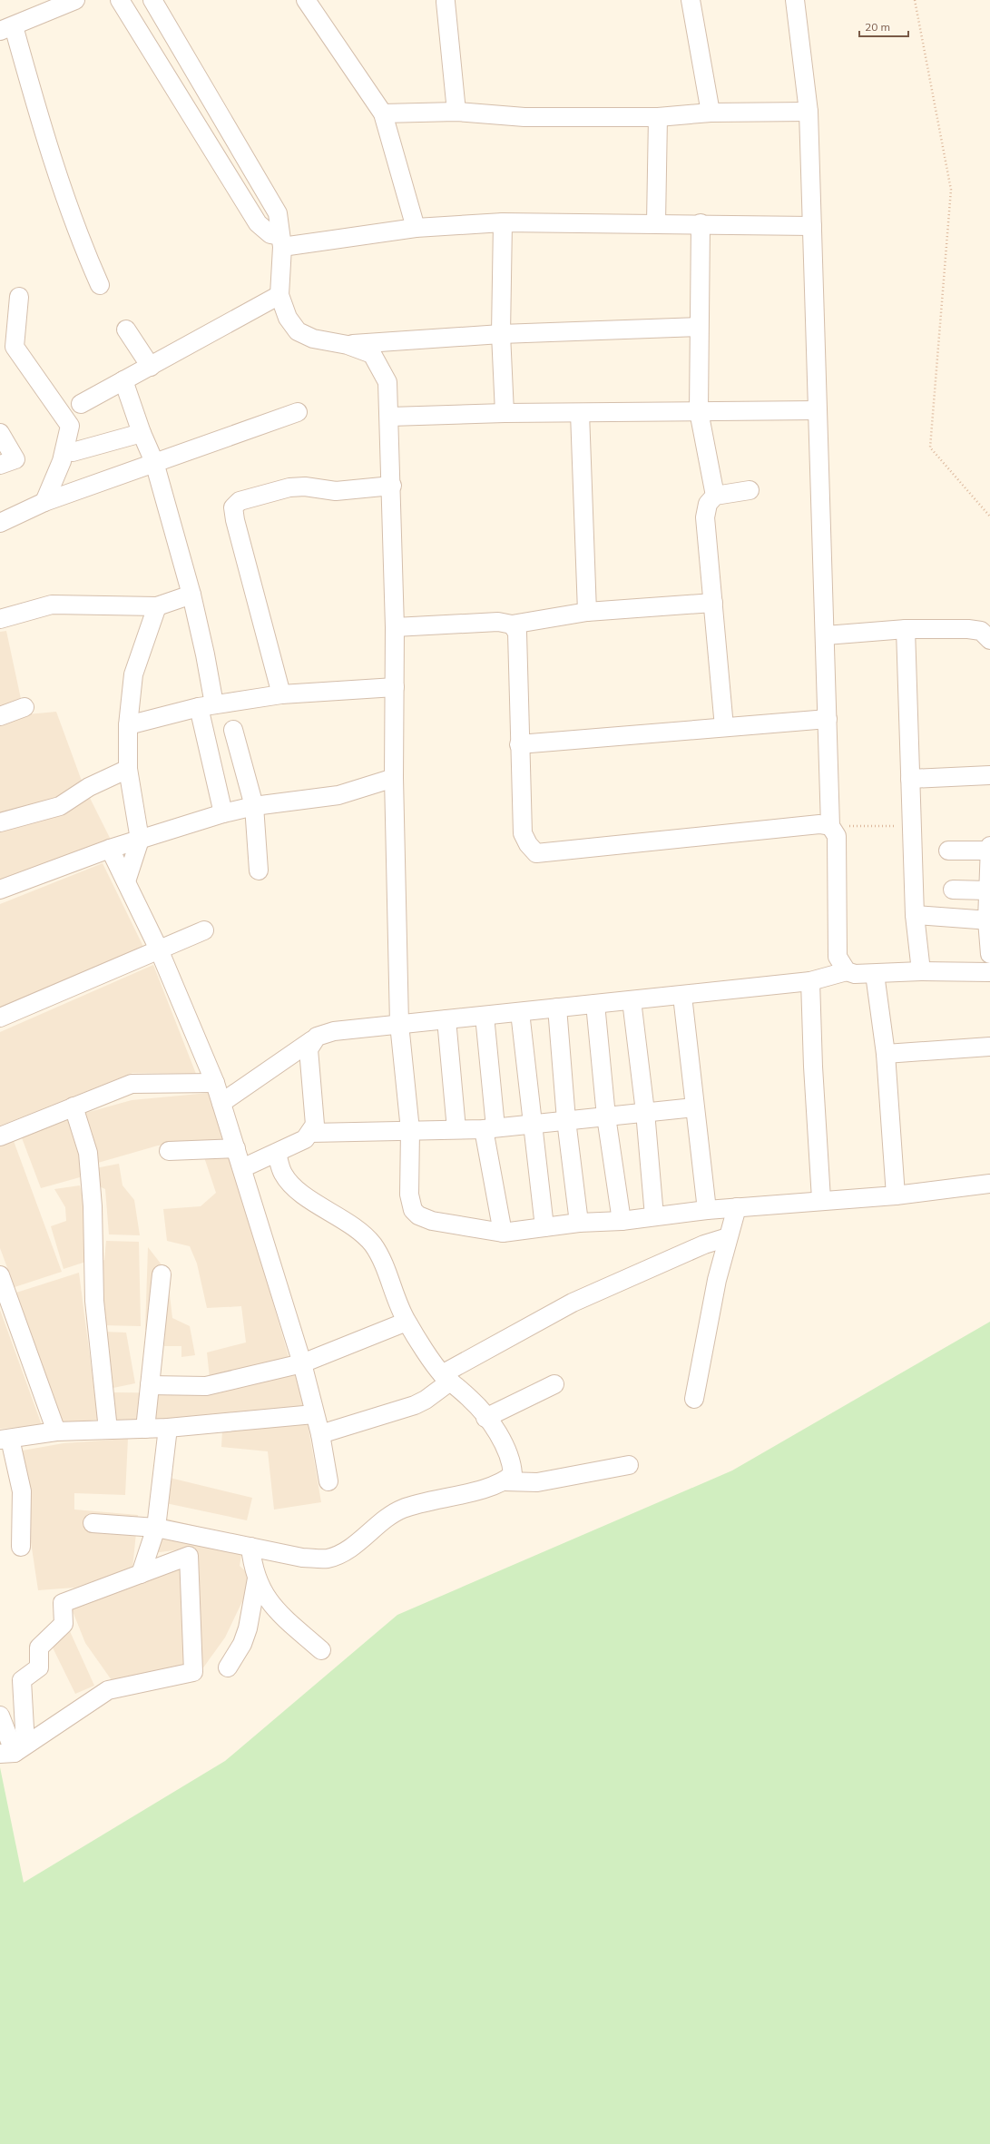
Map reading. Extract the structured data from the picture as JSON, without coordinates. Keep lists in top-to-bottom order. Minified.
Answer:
{"scale_bar":"20 m"}
